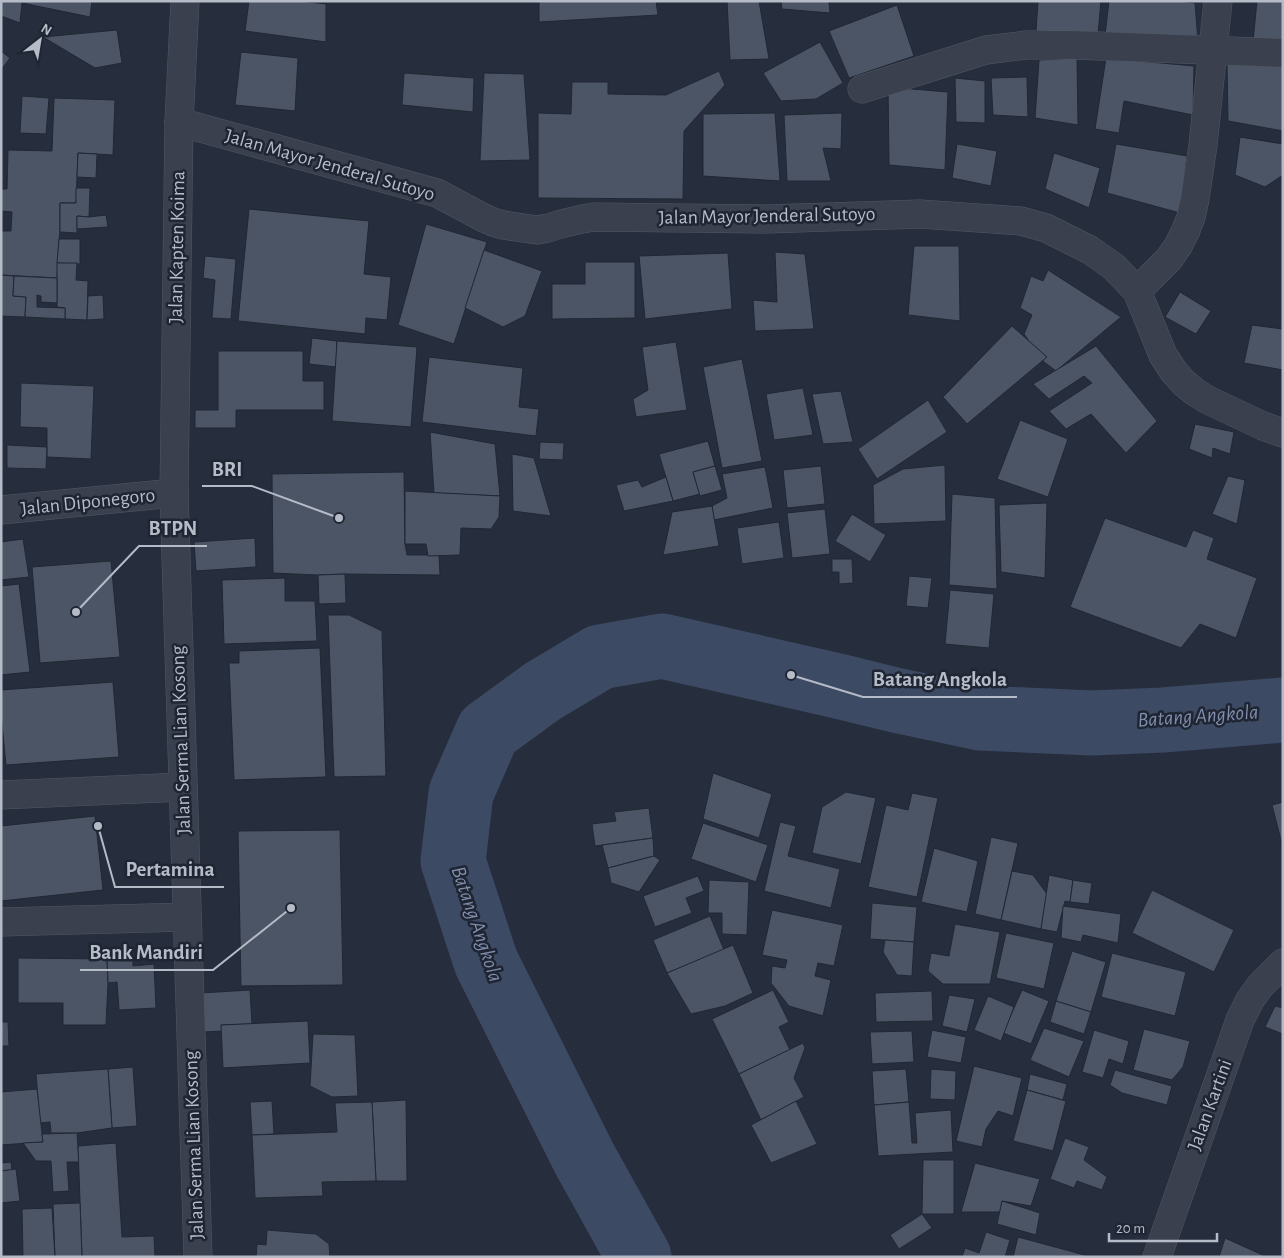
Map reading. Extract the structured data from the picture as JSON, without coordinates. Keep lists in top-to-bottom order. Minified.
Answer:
{"streets":{"street":["Jalan Mayor Jenderal Sutoyo","Jalan Kapten Koima","Jalan Diponegoro","Jalan Serma Lian Kosong","Jalan Kartini"]},"crossings":[["Jalan Mayor Jenderal Sutoyo","Jalan Kapten Koima"],["Jalan Kapten Koima","Jalan Diponegoro"],["Jalan Kapten Koima","Jalan Serma Lian Kosong"],["Jalan Diponegoro","Jalan Serma Lian Kosong"]],"water":["Batang Angkola"],"places":["BRI","BTPN","Batang Angkola","Pertamina","Bank Mandiri"],"scale_bar":"20 m","north":"top right"}
